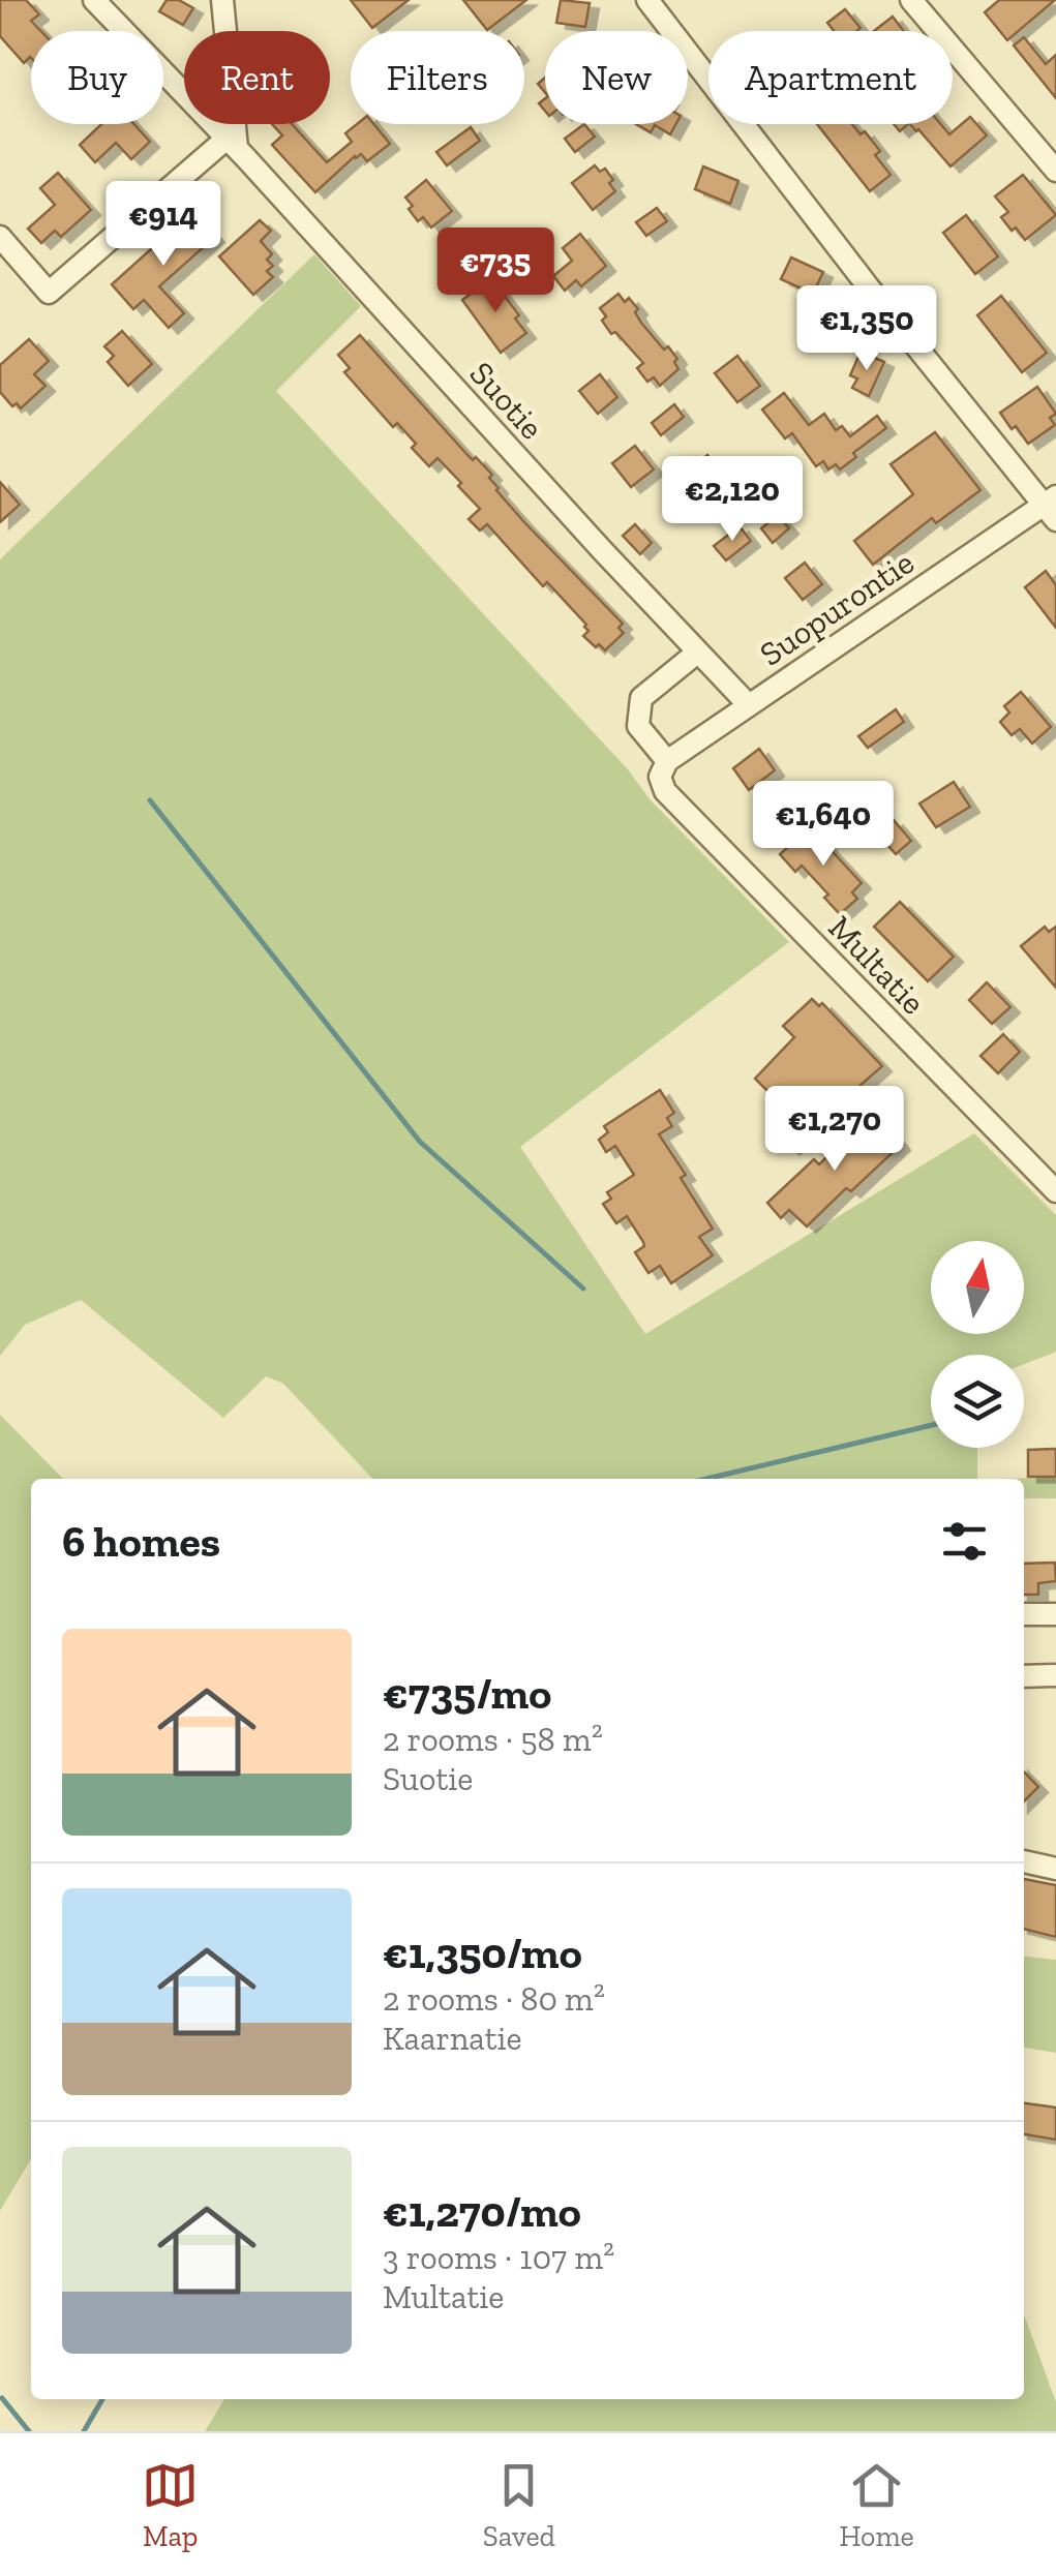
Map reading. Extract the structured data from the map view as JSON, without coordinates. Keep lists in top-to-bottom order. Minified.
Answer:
{"streets":{"street":["Suotie","Suopurontie","Multatie"]},"crossings":[["Suotie","Suopurontie"],["Suotie","Multatie"],["Suopurontie","Multatie"]],"north":"top","page":{"chip":["Buy","Rent","Filters","New","Apartment"],"price":["€914","€735","€1,350","€2,120","€1,640","€1,270"],"heading":"6 homes","list":[{"name":"€735/mo","note":"2 rooms · 58 m² · Suotie"},{"name":"€1,350/mo","note":"2 rooms · 80 m² · Kaarnatie"},{"name":"€1,270/mo","note":"3 rooms · 107 m² · Multatie"}],"tabs":["Map","Saved","Home"]}}
